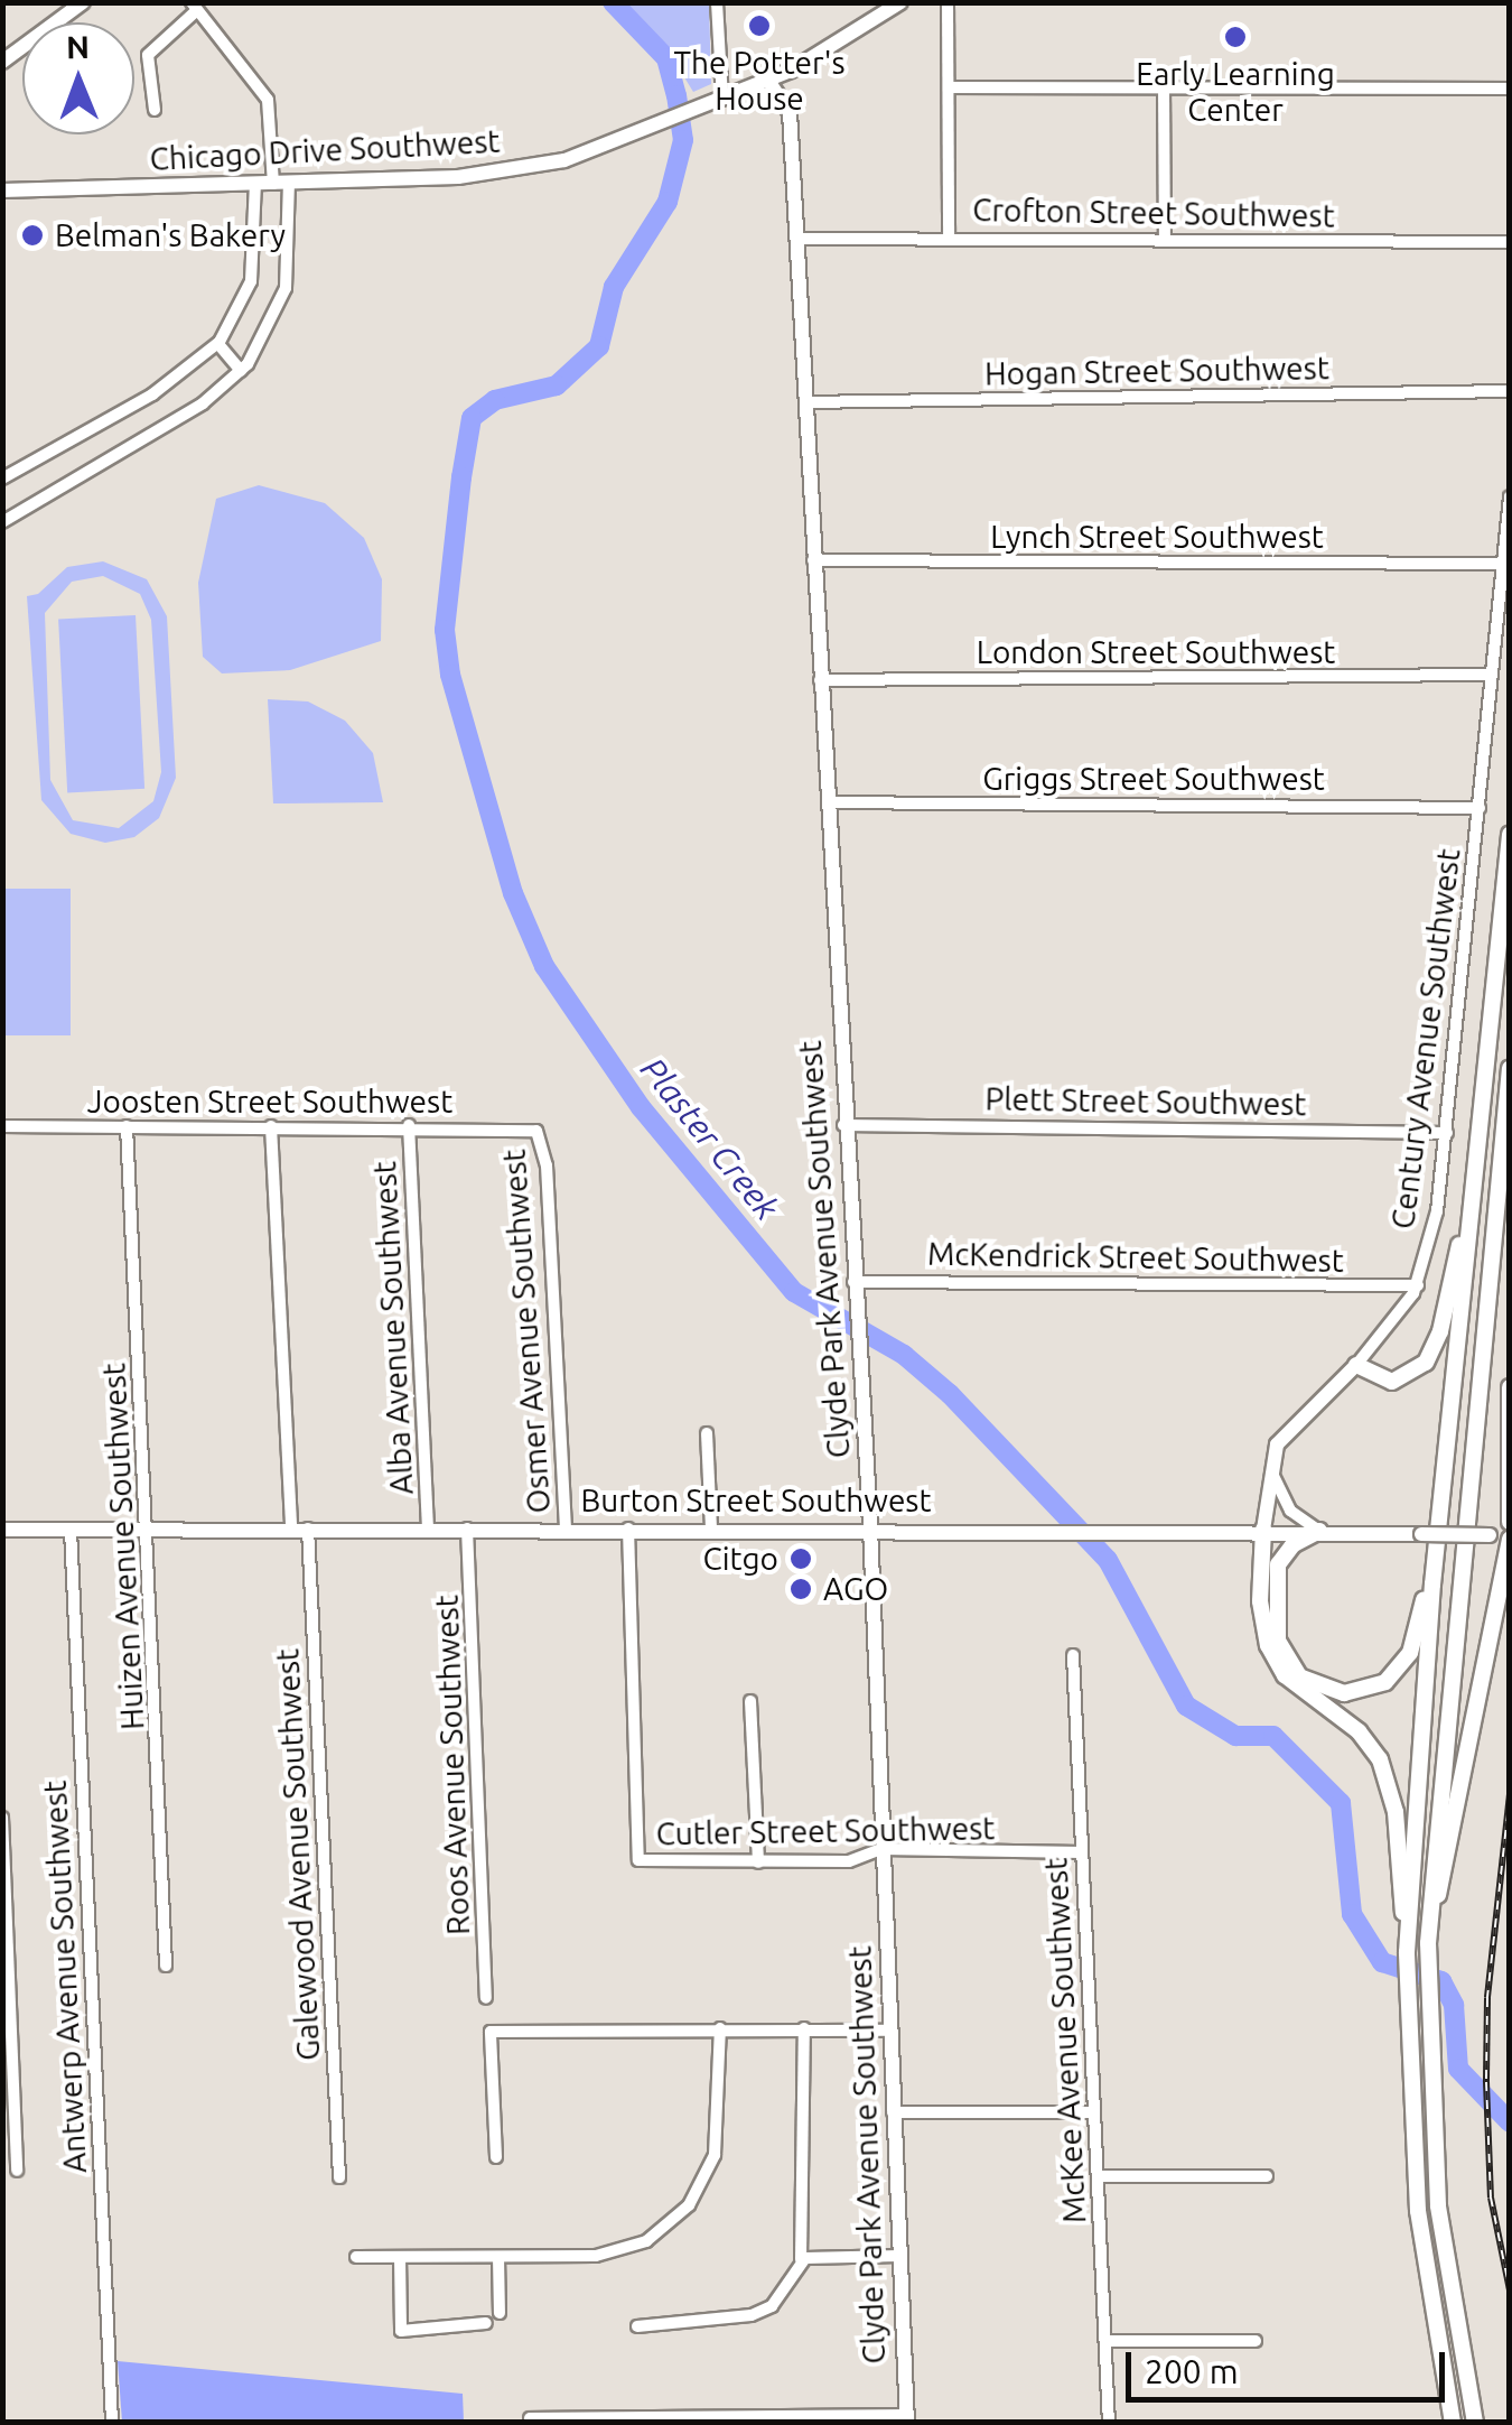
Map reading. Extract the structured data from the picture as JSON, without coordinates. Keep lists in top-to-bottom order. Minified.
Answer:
{"streets":{"main road":["Chicago Drive Southwest","Century Avenue Southwest","Clyde Park Avenue Southwest","Burton Street Southwest"],"street":["Crofton Street Southwest","Hogan Street Southwest","Lynch Street Southwest","London Street Southwest","Griggs Street Southwest","Joosten Street Southwest","Plett Street Southwest","McKendrick Street Southwest","Alba Avenue Southwest","Osmer Avenue Southwest","Huizen Avenue Southwest","Roos Avenue Southwest","Cutler Street Southwest","Galewood Avenue Southwest","Antwerp Avenue Southwest","McKee Avenue Southwest"]},"crossings":[["Chicago Drive Southwest","Clyde Park Avenue Southwest"],["Crofton Street Southwest","Clyde Park Avenue Southwest"],["Hogan Street Southwest","Clyde Park Avenue Southwest"],["Lynch Street Southwest","Century Avenue Southwest"],["Lynch Street Southwest","Clyde Park Avenue Southwest"],["London Street Southwest","Century Avenue Southwest"],["London Street Southwest","Clyde Park Avenue Southwest"],["Griggs Street Southwest","Century Avenue Southwest"],["Griggs Street Southwest","Clyde Park Avenue Southwest"],["Century Avenue Southwest","Plett Street Southwest"],["Century Avenue Southwest","McKendrick Street Southwest"],["Century Avenue Southwest","Burton Street Southwest"],["Joosten Street Southwest","Alba Avenue Southwest"],["Joosten Street Southwest","Osmer Avenue Southwest"],["Joosten Street Southwest","Huizen Avenue Southwest"],["Joosten Street Southwest","Galewood Avenue Southwest"],["Plett Street Southwest","Clyde Park Avenue Southwest"],["Clyde Park Avenue Southwest","McKendrick Street Southwest"],["Clyde Park Avenue Southwest","Burton Street Southwest"],["Clyde Park Avenue Southwest","Cutler Street Southwest"],["Alba Avenue Southwest","Burton Street Southwest"],["Osmer Avenue Southwest","Burton Street Southwest"],["Burton Street Southwest","Huizen Avenue Southwest"],["Burton Street Southwest","Roos Avenue Southwest"],["Burton Street Southwest","Cutler Street Southwest"],["Burton Street Southwest","Galewood Avenue Southwest"],["Burton Street Southwest","Antwerp Avenue Southwest"],["Cutler Street Southwest","McKee Avenue Southwest"]],"water":["Plaster Creek"],"places":["The Potter's House","Early Learning Center","Belman's Bakery","Citgo","AGO"],"scale_bar":"200 m","north":"top"}
